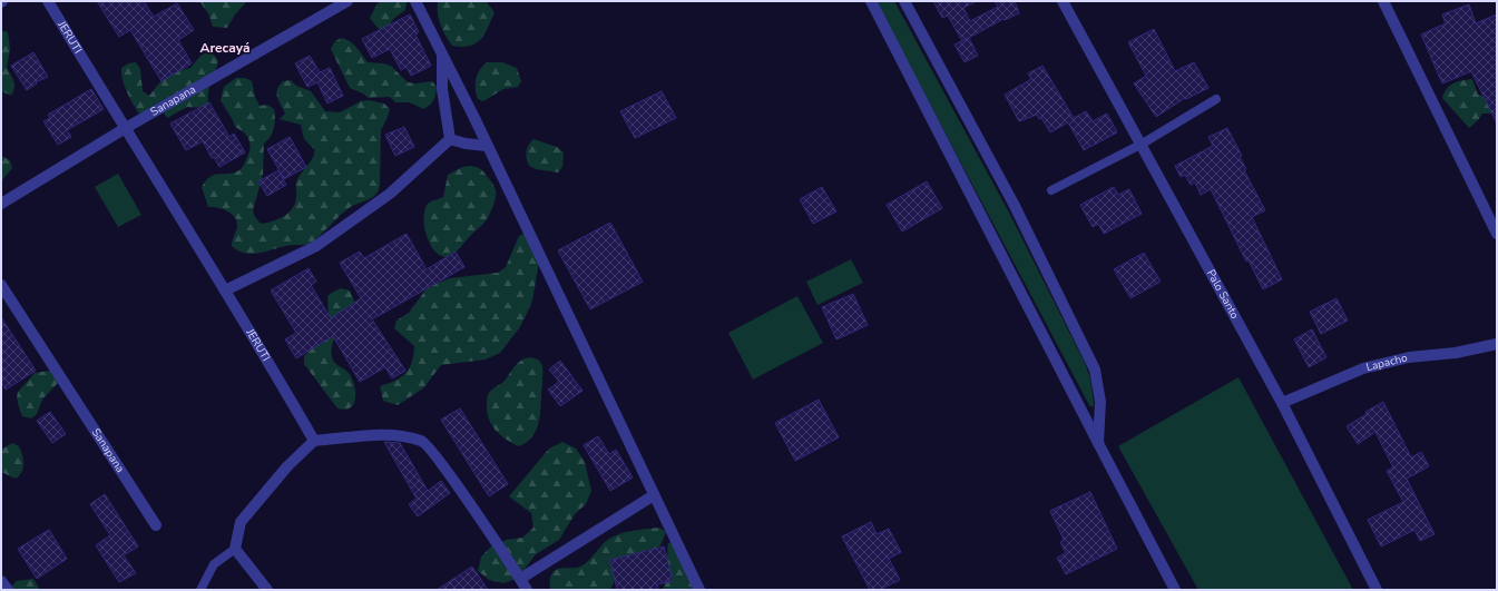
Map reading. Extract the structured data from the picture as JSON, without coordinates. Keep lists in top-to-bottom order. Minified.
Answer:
{"streets":{"street":["JERUTI","Sanapana","Palo Santo","Lapacho"]},"crossings":[["JERUTI","Sanapana"],["Palo Santo","Lapacho"]],"districts":["Arecayá"]}
